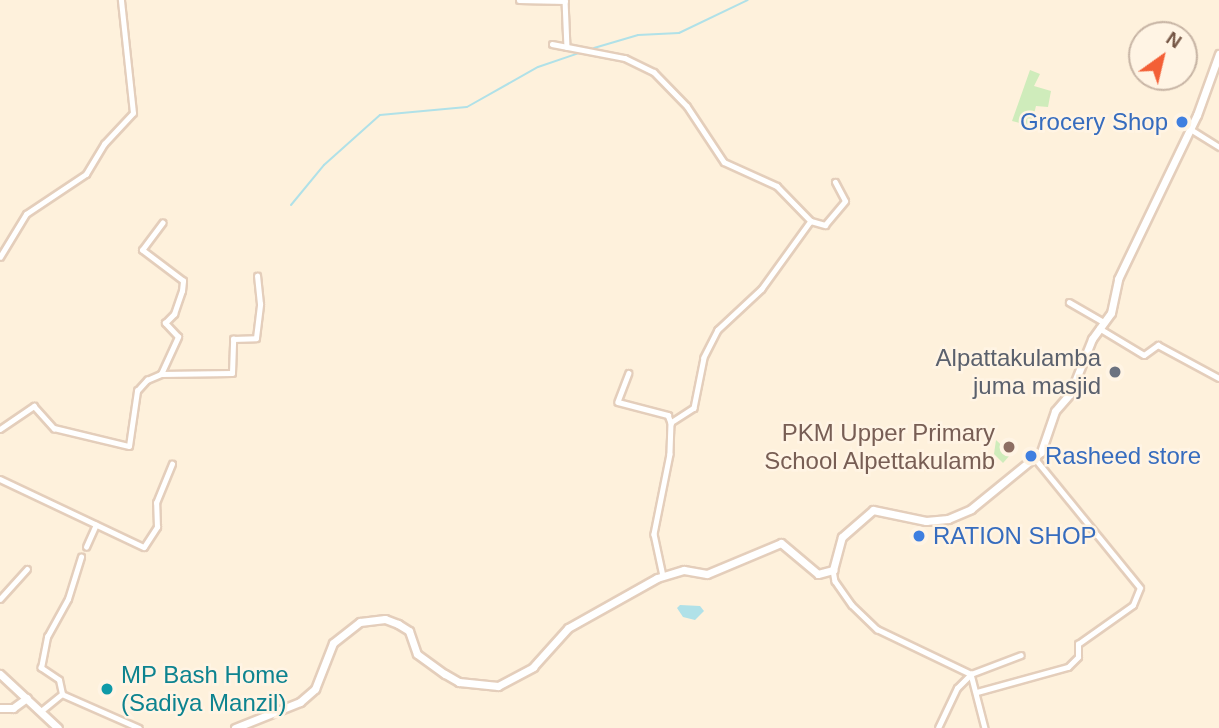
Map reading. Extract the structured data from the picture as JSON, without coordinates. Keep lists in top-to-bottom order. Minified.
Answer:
{"places":["Grocery Shop","Alpattakulamba juma masjid","PKM Upper Primary School Alpettakulamb","Rasheed store","RATION SHOP","MP Bash Home (Sadiya Manzil)"],"north":"top right"}
